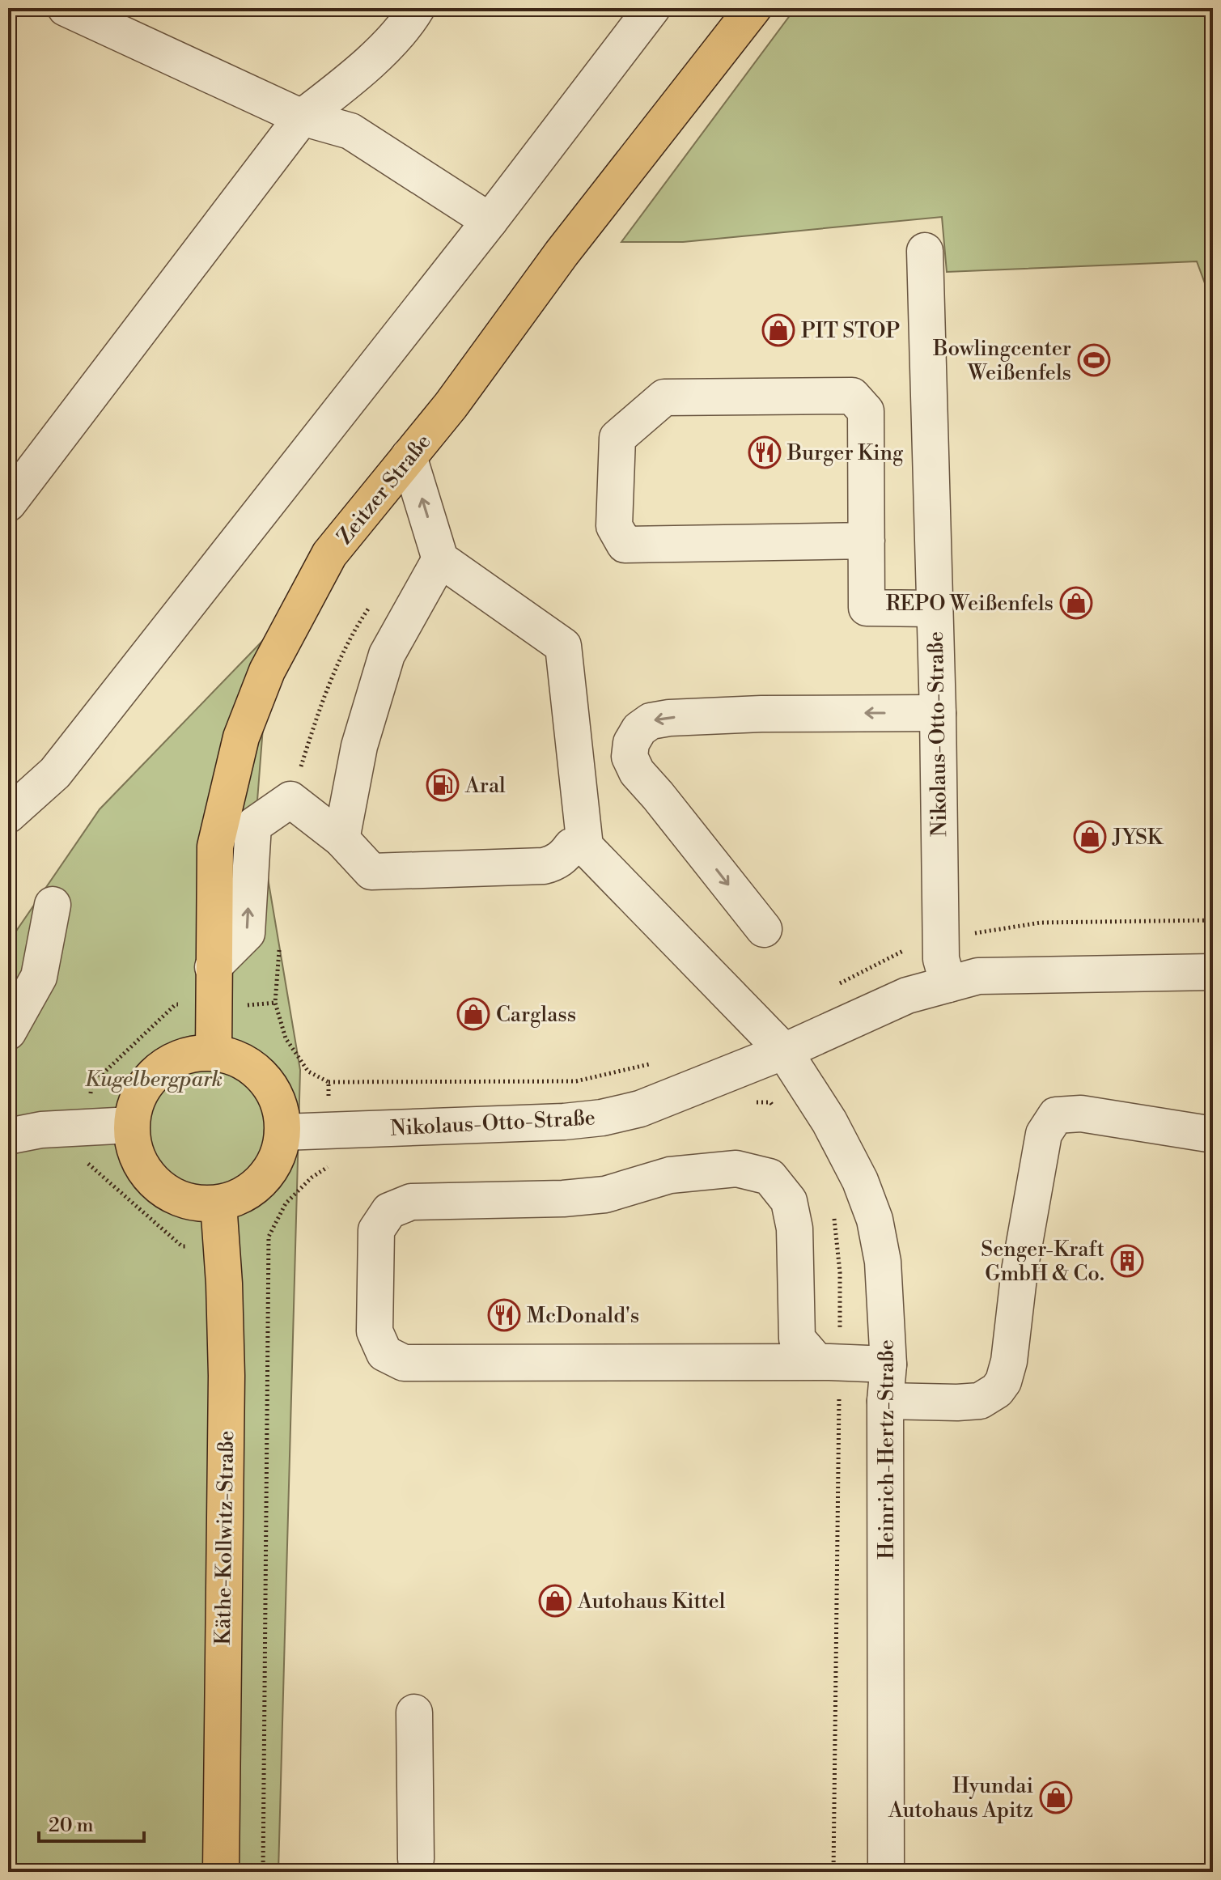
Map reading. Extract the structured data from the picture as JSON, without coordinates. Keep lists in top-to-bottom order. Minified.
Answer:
{"streets":{"main road":["Zeitzer Straße","Käthe-Kollwitz-Straße"],"street":["Nikolaus-Otto-Straße","Heinrich-Hertz-Straße"]},"crossings":[["Zeitzer Straße","Nikolaus-Otto-Straße"],["Zeitzer Straße","Käthe-Kollwitz-Straße"],["Nikolaus-Otto-Straße","Heinrich-Hertz-Straße"],["Nikolaus-Otto-Straße","Käthe-Kollwitz-Straße"]],"parks":["Kugelbergpark"],"places":{"shop":["PIT STOP","REPO Weißenfels","JYSK","Carglass","Autohaus Kittel","Hyundai Autohaus Apitz"],"sports":["Bowlingcenter Weißenfels"],"restaurant":["Burger King","McDonald's"],"fuel station":["Aral"],"building":["Senger-Kraft GmbH & Co."]},"scale_bar":"20 m"}
